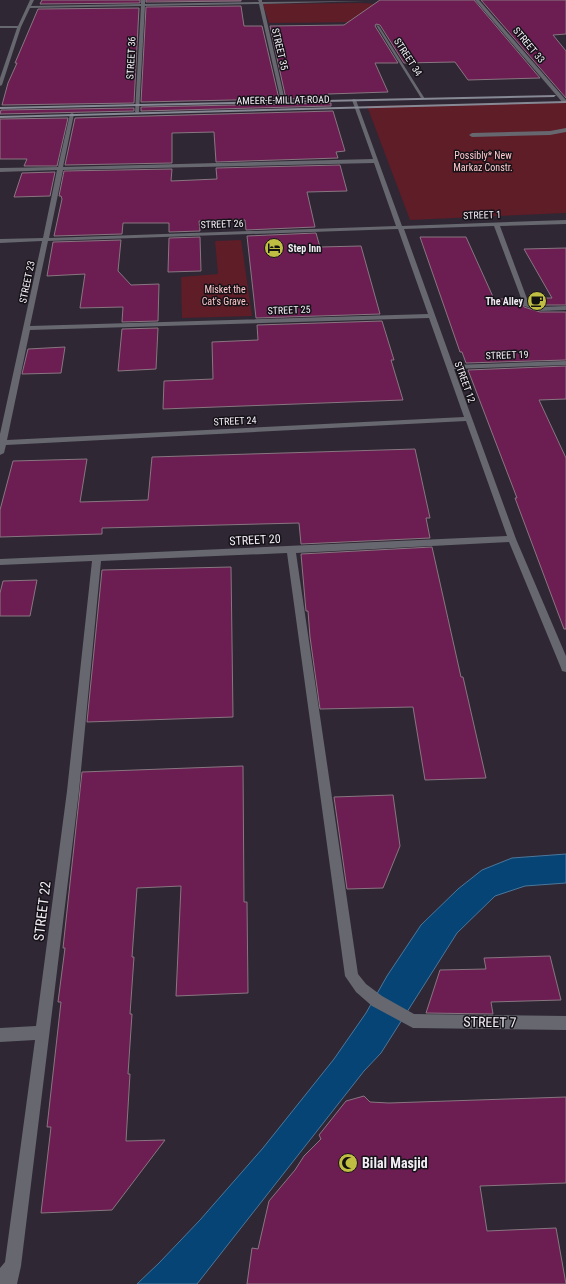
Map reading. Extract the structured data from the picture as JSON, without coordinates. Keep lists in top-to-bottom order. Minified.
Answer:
{"streets":{"main road":["AMEER-E-MILLAT ROAD"],"street":["STREET 33","STREET 35","STREET 34","STREET 36","STREET 1","STREET 26","STREET 23","STREET 25","STREET 19","STREET 12","STREET 24","STREET 20","STREET 22","STREET 7"]},"crossings":[["STREET 33","AMEER-E-MILLAT ROAD"],["STREET 35","AMEER-E-MILLAT ROAD"],["STREET 34","AMEER-E-MILLAT ROAD"],["STREET 36","AMEER-E-MILLAT ROAD"],["AMEER-E-MILLAT ROAD","STREET 23"],["AMEER-E-MILLAT ROAD","STREET 12"],["STREET 1","STREET 26"],["STREET 1","STREET 12"],["STREET 26","STREET 23"],["STREET 26","STREET 12"],["STREET 23","STREET 25"],["STREET 23","STREET 24"],["STREET 25","STREET 12"],["STREET 19","STREET 12"],["STREET 12","STREET 24"],["STREET 12","STREET 20"],["STREET 20","STREET 22"],["STREET 20","STREET 7"]],"parks":["Possibly* New Markaz Constr.","Misket the Cat's Grave."],"places":{"hotel":["Step Inn"],"cafe":["The Alley"],"mosque":["Bilal Masjid"]}}
